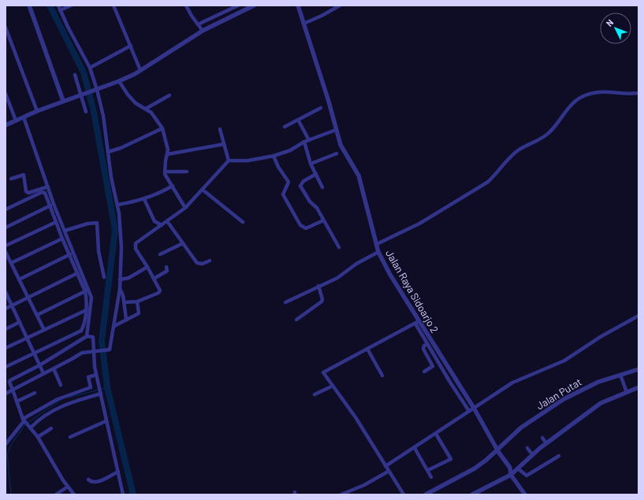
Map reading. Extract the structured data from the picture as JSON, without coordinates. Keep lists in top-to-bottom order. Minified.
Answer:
{"streets":{"street":["Jalan Raya Sidoarjo 2","Jalan Putat"]},"crossings":[["Jalan Raya Sidoarjo 2","Jalan Putat"]],"north":"top left"}
